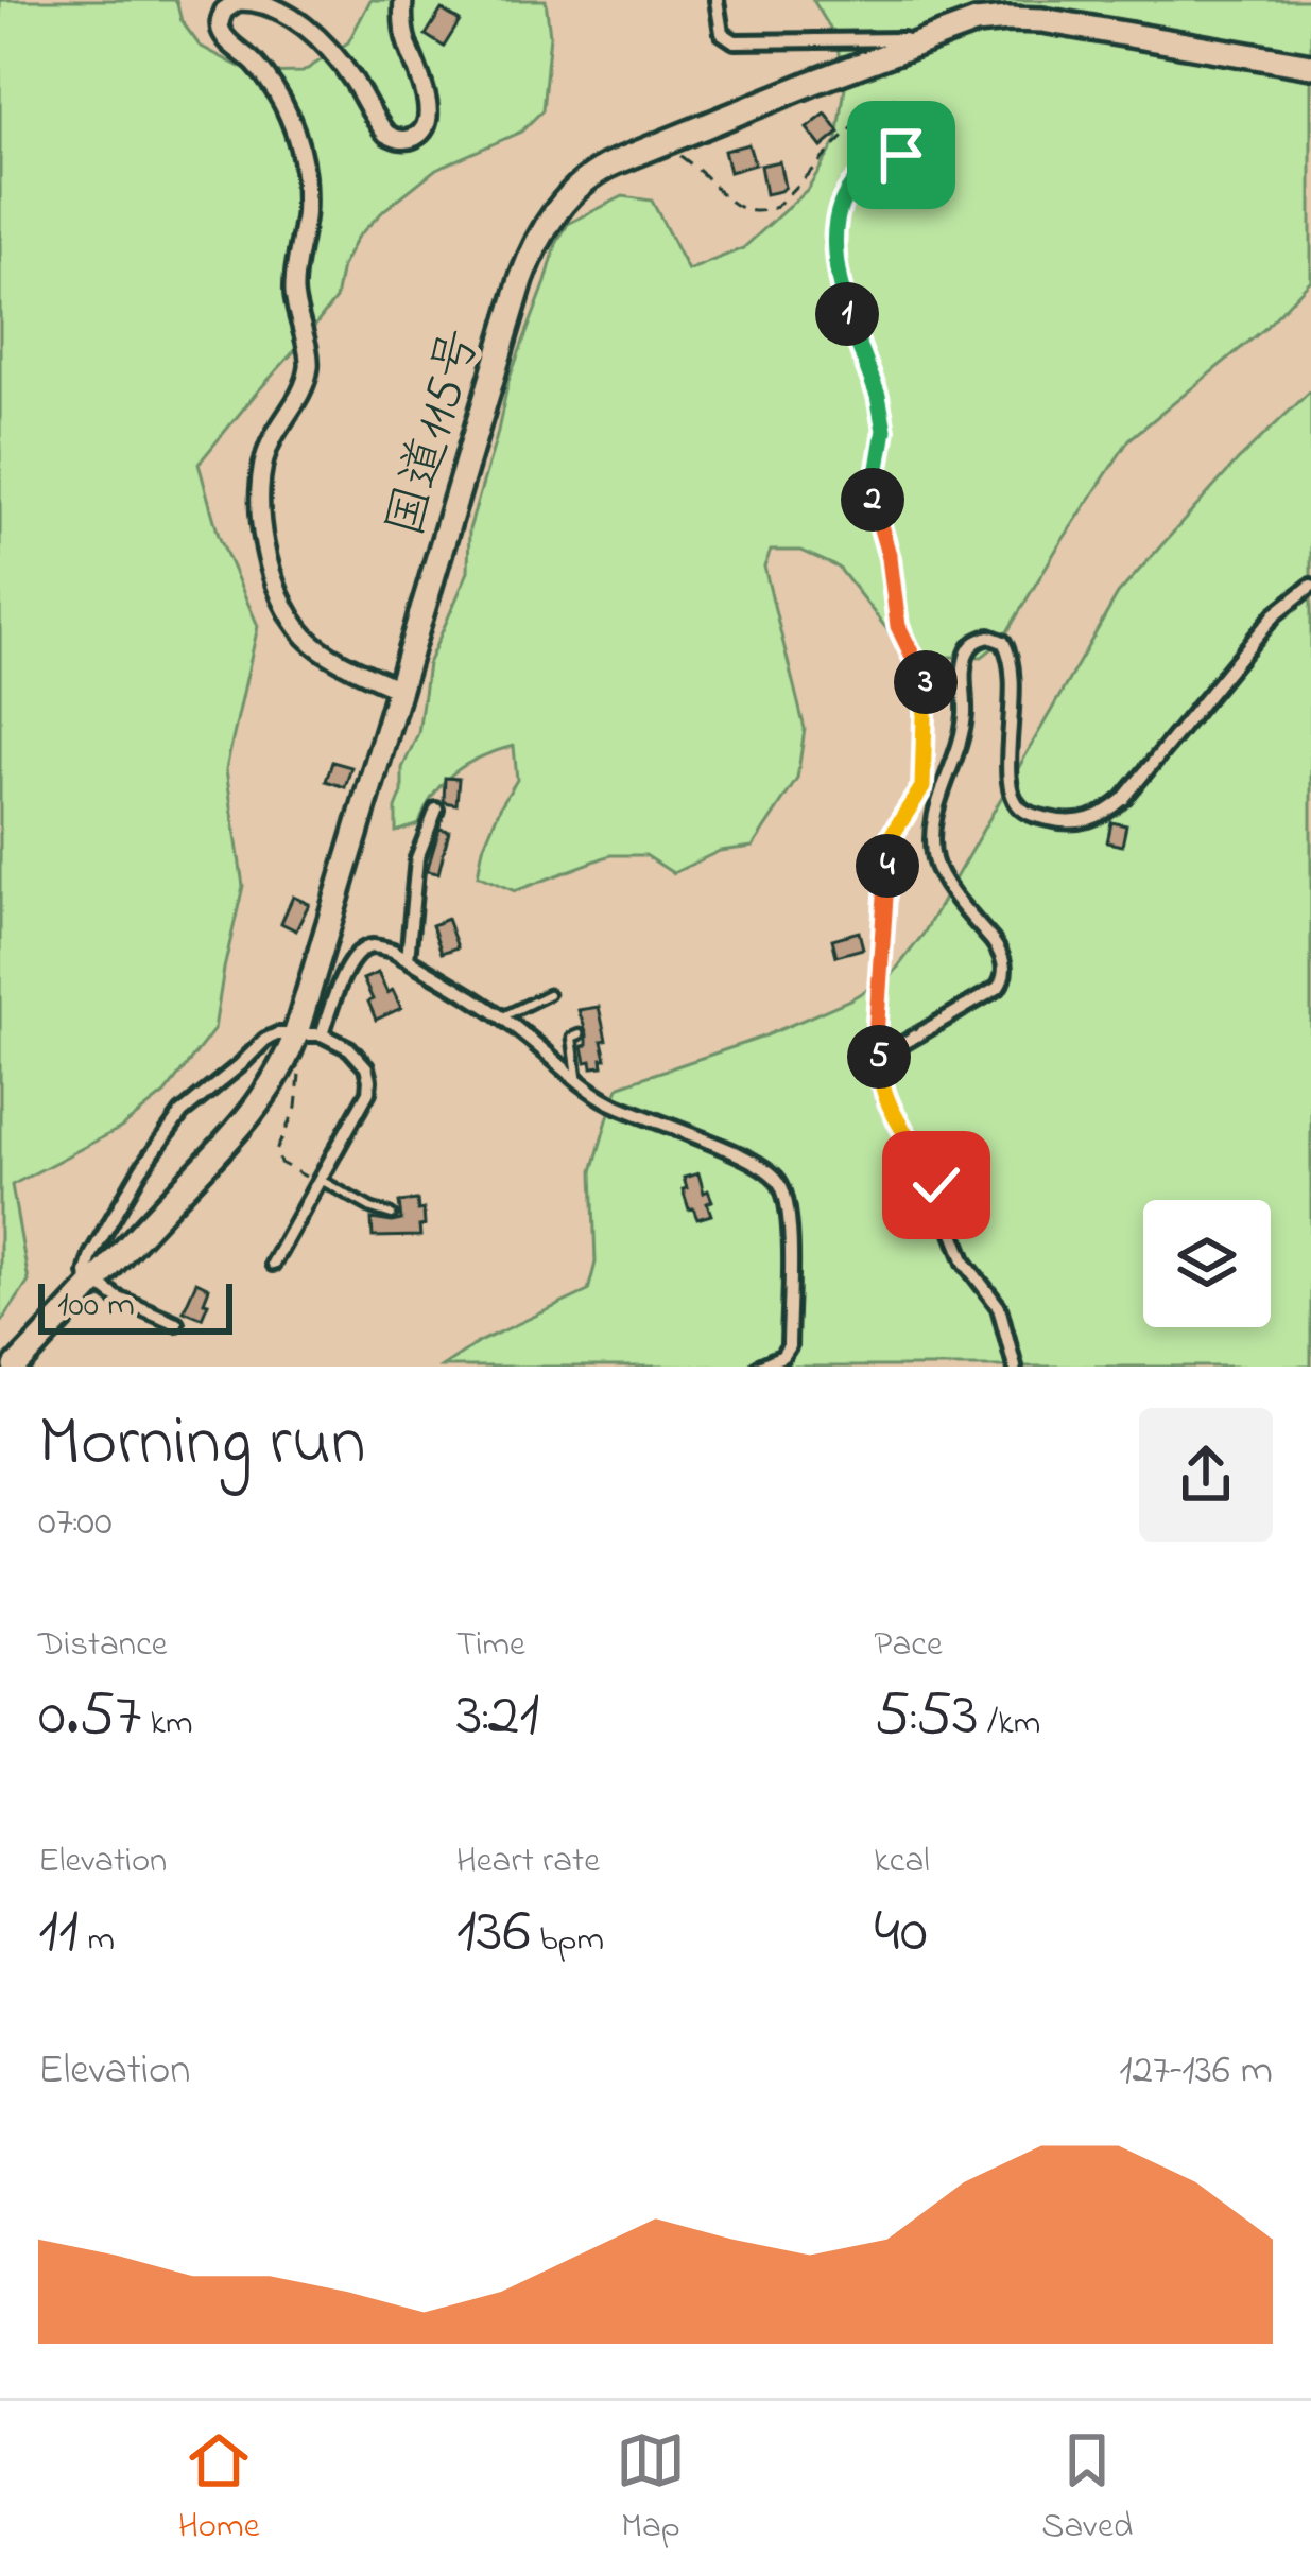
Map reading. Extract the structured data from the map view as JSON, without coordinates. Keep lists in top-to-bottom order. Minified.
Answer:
{"streets":{"highway":["国道115号"]},"scale_bar":"100 m","page":{"pins":["1","2","3","4","5"],"scale":"100 m","heading":["Morning run","07:00"],"stats":[["Distance","0.57 km"],["Time","3:21"],["Pace","5:53 /km"],["Elevation","11 m"],["Heart rate","136 bpm"],["kcal","40"]],"chart":["Elevation","127–136 m"],"tabs":["Home","Map","Saved"]}}
